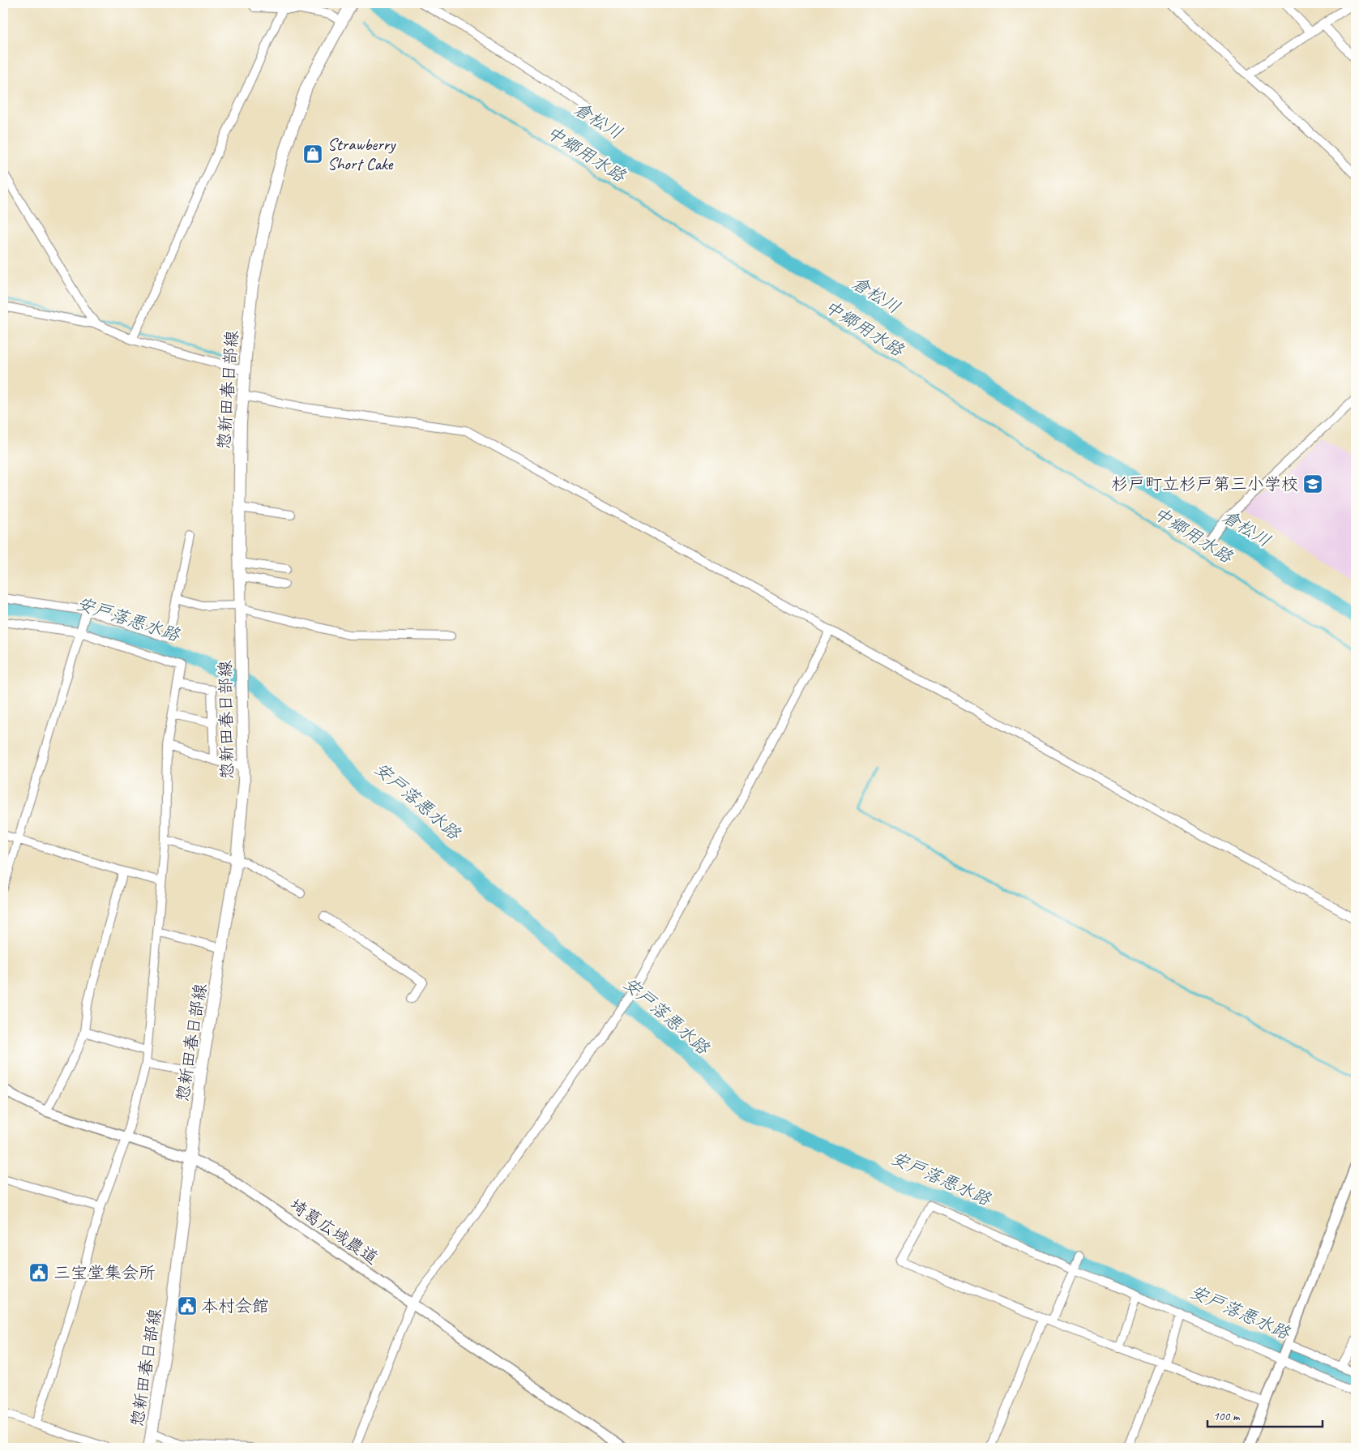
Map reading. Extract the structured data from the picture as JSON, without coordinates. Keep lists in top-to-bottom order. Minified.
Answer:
{"streets":{"main road":["惣新田春日部線"],"street":["埼葛広域農道"]},"crossings":[["惣新田春日部線","埼葛広域農道"]],"water":["倉松川","中郷用水路","安戸落悪水路"],"places":{"shop":["Strawberry Short Cake"],"school or university":["杉戸町立杉戸第三小学校"],"public building":["三宝堂集会所","本村会館"]},"scale_bar":"100 m"}
